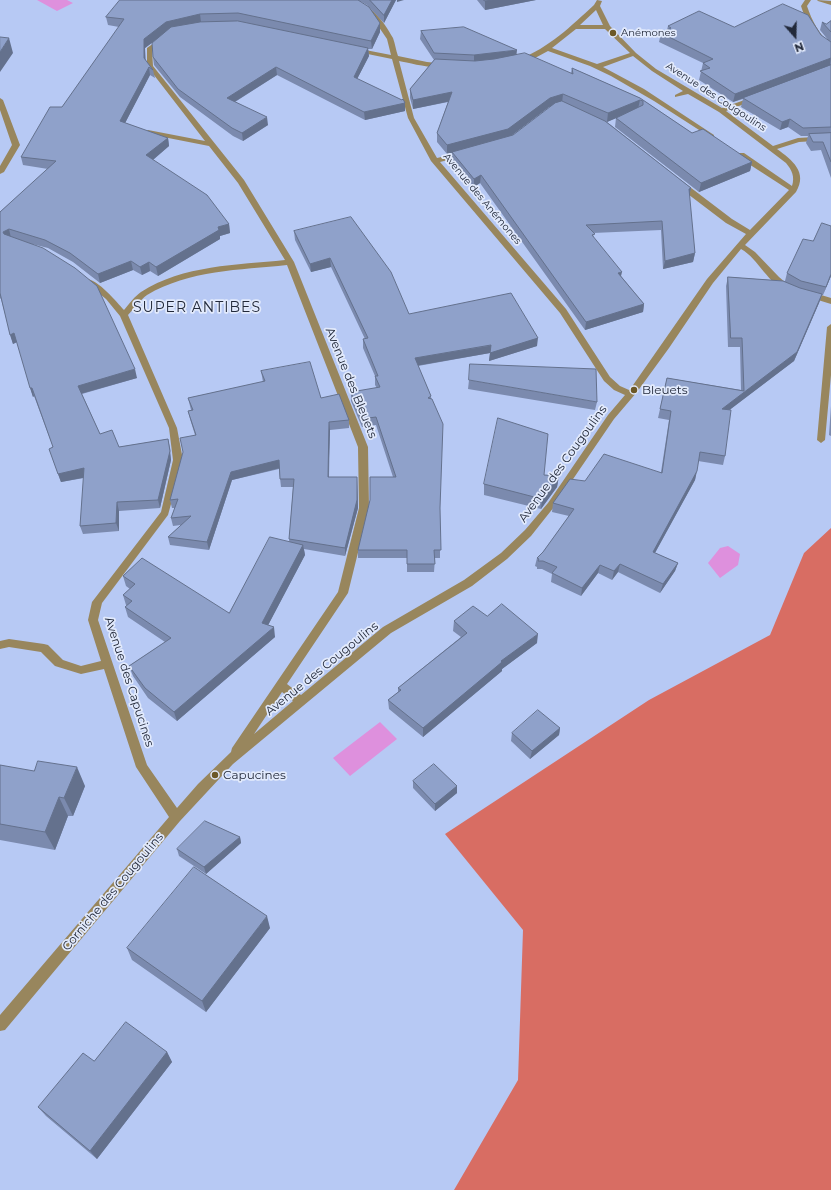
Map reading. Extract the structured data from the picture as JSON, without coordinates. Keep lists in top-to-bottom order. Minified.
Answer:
{"streets":{"street":["Avenue des Cougoulins","Avenue des Anémones","Avenue des Bleuets","Avenue des Capucines","Corniche des Cougoulins"]},"crossings":[["Avenue des Cougoulins","Avenue des Anémones"],["Avenue des Cougoulins","Avenue des Bleuets"],["Avenue des Cougoulins","Corniche des Cougoulins"],["Avenue des Bleuets","Corniche des Cougoulins"],["Avenue des Capucines","Corniche des Cougoulins"]],"districts":["SUPER ANTIBES"],"places":["Anémones","Bleuets","Capucines"],"north":"bottom"}
